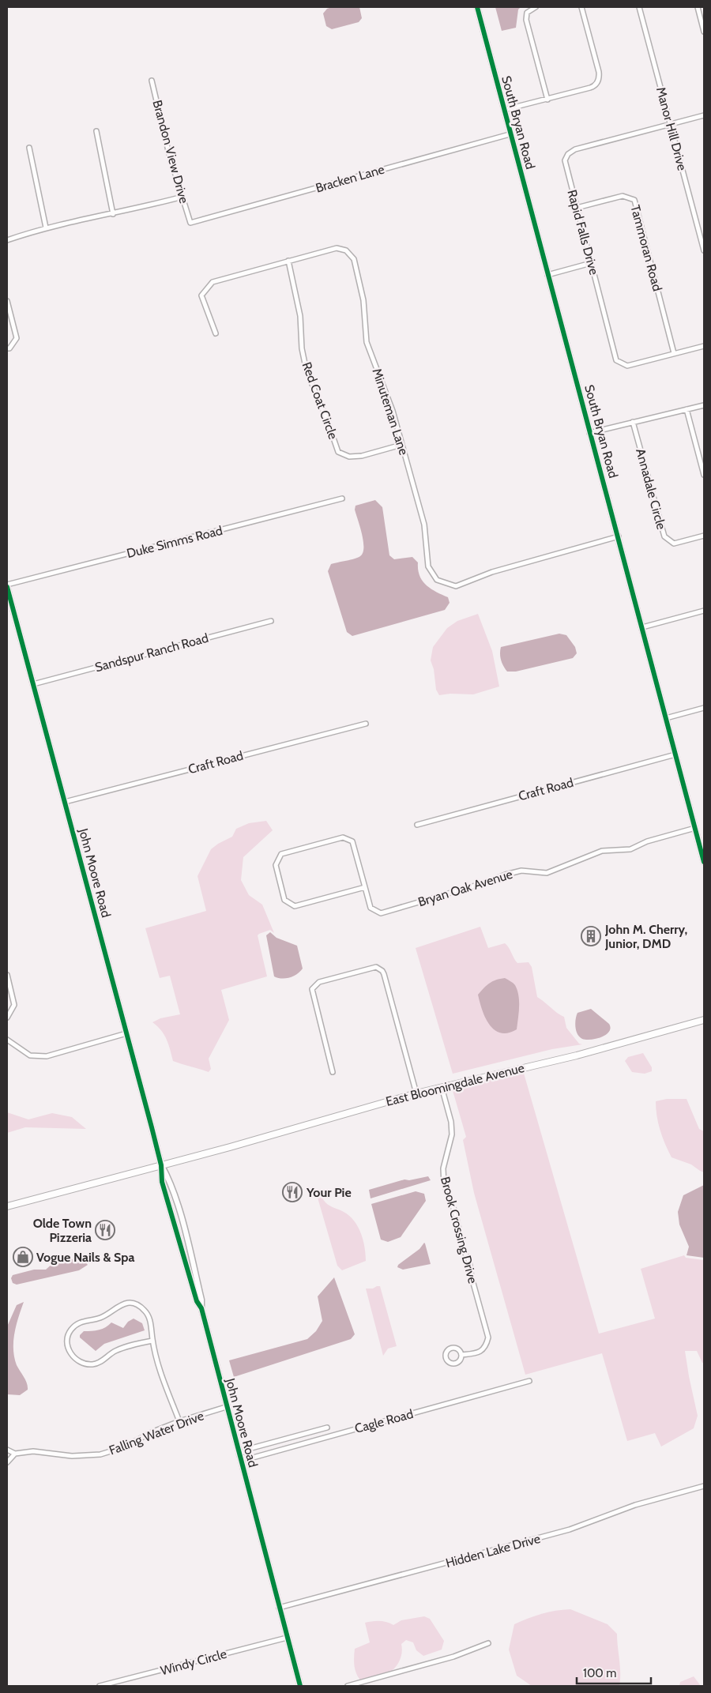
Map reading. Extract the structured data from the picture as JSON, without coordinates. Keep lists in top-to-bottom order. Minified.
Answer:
{"streets":{"main road":["East Bloomingdale Avenue"],"street":["South Bryan Road","Manor Hill Drive","Brandon View Drive","Bracken Lane","Rapid Falls Drive","Tammoran Road","Red Coat Circle","Minuteman Lane","Annadale Circle","Duke Simms Road","Sandspur Ranch Road","Craft Road","John Moore Road","Bryan Oak Avenue","Brook Crossing Drive","Cagle Road","Falling Water Drive","Hidden Lake Drive","Windy Circle"]},"crossings":[["South Bryan Road","Bracken Lane"],["South Bryan Road","Minuteman Lane"],["South Bryan Road","Craft Road"],["South Bryan Road","Bryan Oak Avenue"],["Manor Hill Drive","Rapid Falls Drive"],["Brandon View Drive","Bracken Lane"],["Rapid Falls Drive","Tammoran Road"],["Red Coat Circle","Minuteman Lane"],["Duke Simms Road","John Moore Road"],["Sandspur Ranch Road","John Moore Road"],["Craft Road","John Moore Road"],["John Moore Road","East Bloomingdale Avenue"],["John Moore Road","Cagle Road"],["John Moore Road","Falling Water Drive"],["John Moore Road","Hidden Lake Drive"],["John Moore Road","Windy Circle"],["East Bloomingdale Avenue","Brook Crossing Drive"]],"places":{"building":["John M. Cherry, Junior, DMD"],"restaurant":["Your Pie","Olde Town Pizzeria"],"shop":["Vogue Nails & Spa"]},"scale_bar":"100 m"}
